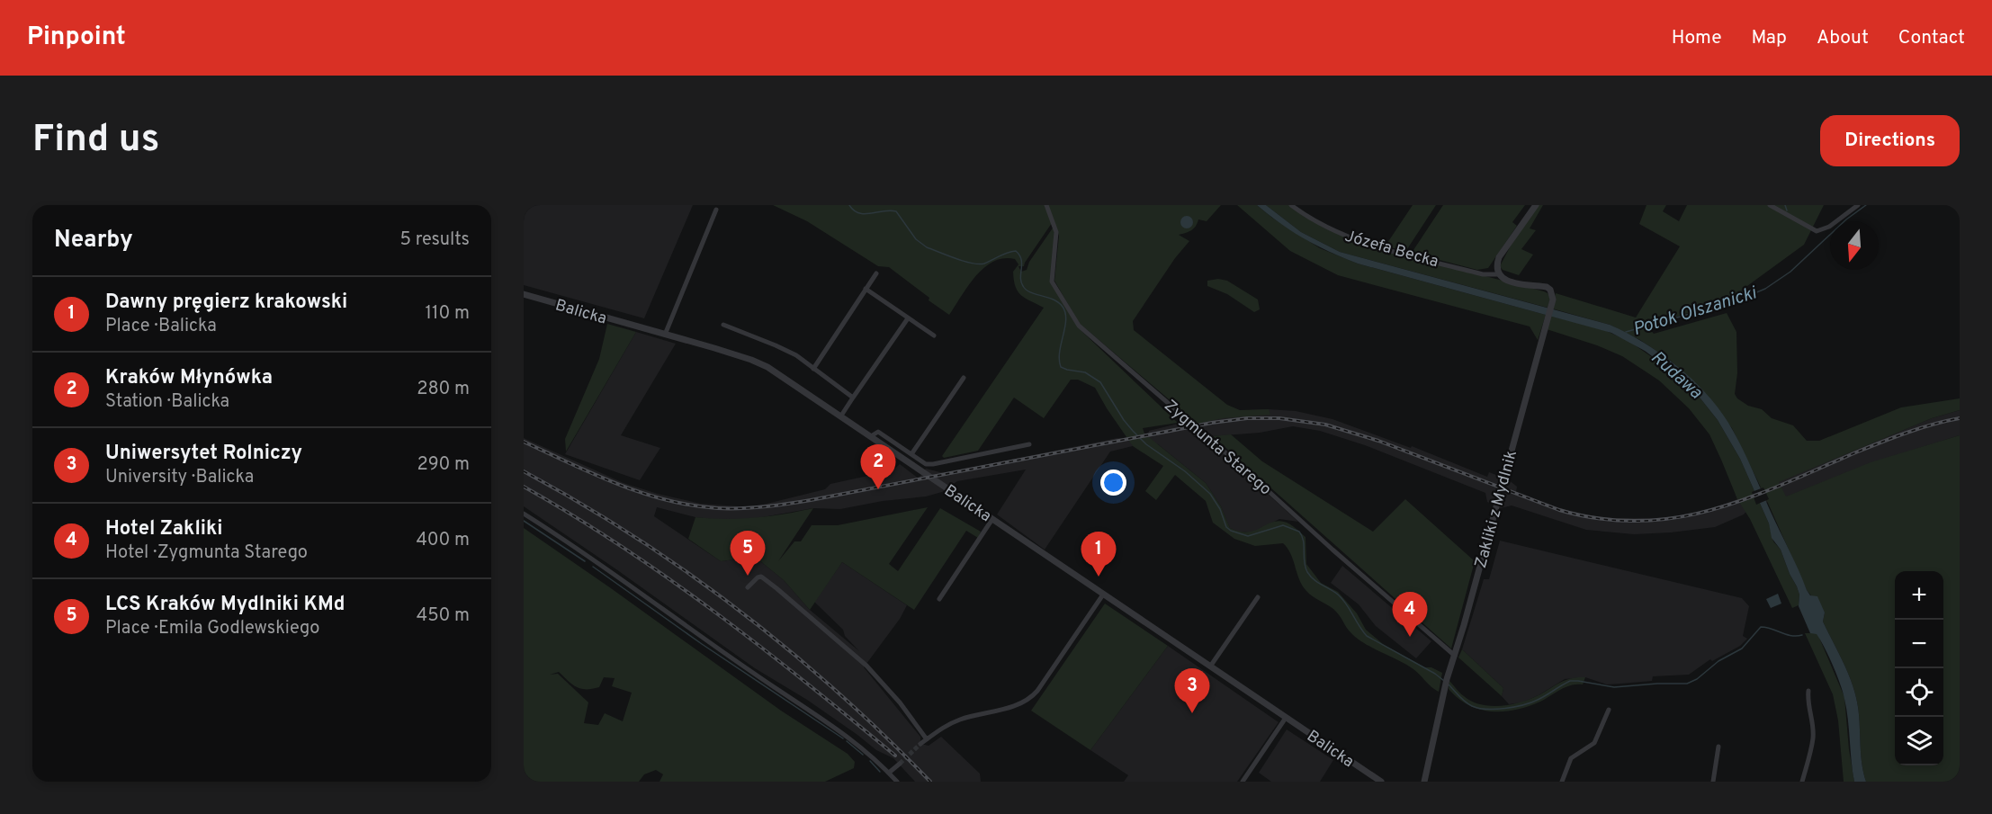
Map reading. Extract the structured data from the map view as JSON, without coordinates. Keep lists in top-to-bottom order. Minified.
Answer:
{"streets":{"street":["Józefa Becka","Balicka","Zygmunta Starego","Zakliki z Mydlnik"]},"crossings":[["Józefa Becka","Zakliki z Mydlnik"],["Zygmunta Starego","Zakliki z Mydlnik"]],"water":["Potok Olszanicki","Rudawa"],"north":"bottom","page":{"header":"Pinpoint","nav":["Home","Map","About","Contact"],"buttons":"Directions","title":"Find us","heading":["Nearby","5 results"],"list":[{"mark":"1","name":"Dawny pręgierz krakowski","note":"Place · Balicka","value":"110 m"},{"mark":"2","name":"Kraków Młynówka","note":"Station · Balicka","value":"280 m"},{"mark":"3","name":"Uniwersytet Rolniczy","note":"University · Balicka","value":"290 m"},{"mark":"4","name":"Hotel Zakliki","note":"Hotel · Zygmunta Starego","value":"400 m"},{"mark":"5","name":"LCS Kraków Mydlniki KMd","note":"Place · Emila Godlewskiego","value":"450 m"}],"pins":["2","5","1","4","3"],"map_buttons":["+","−"]}}
